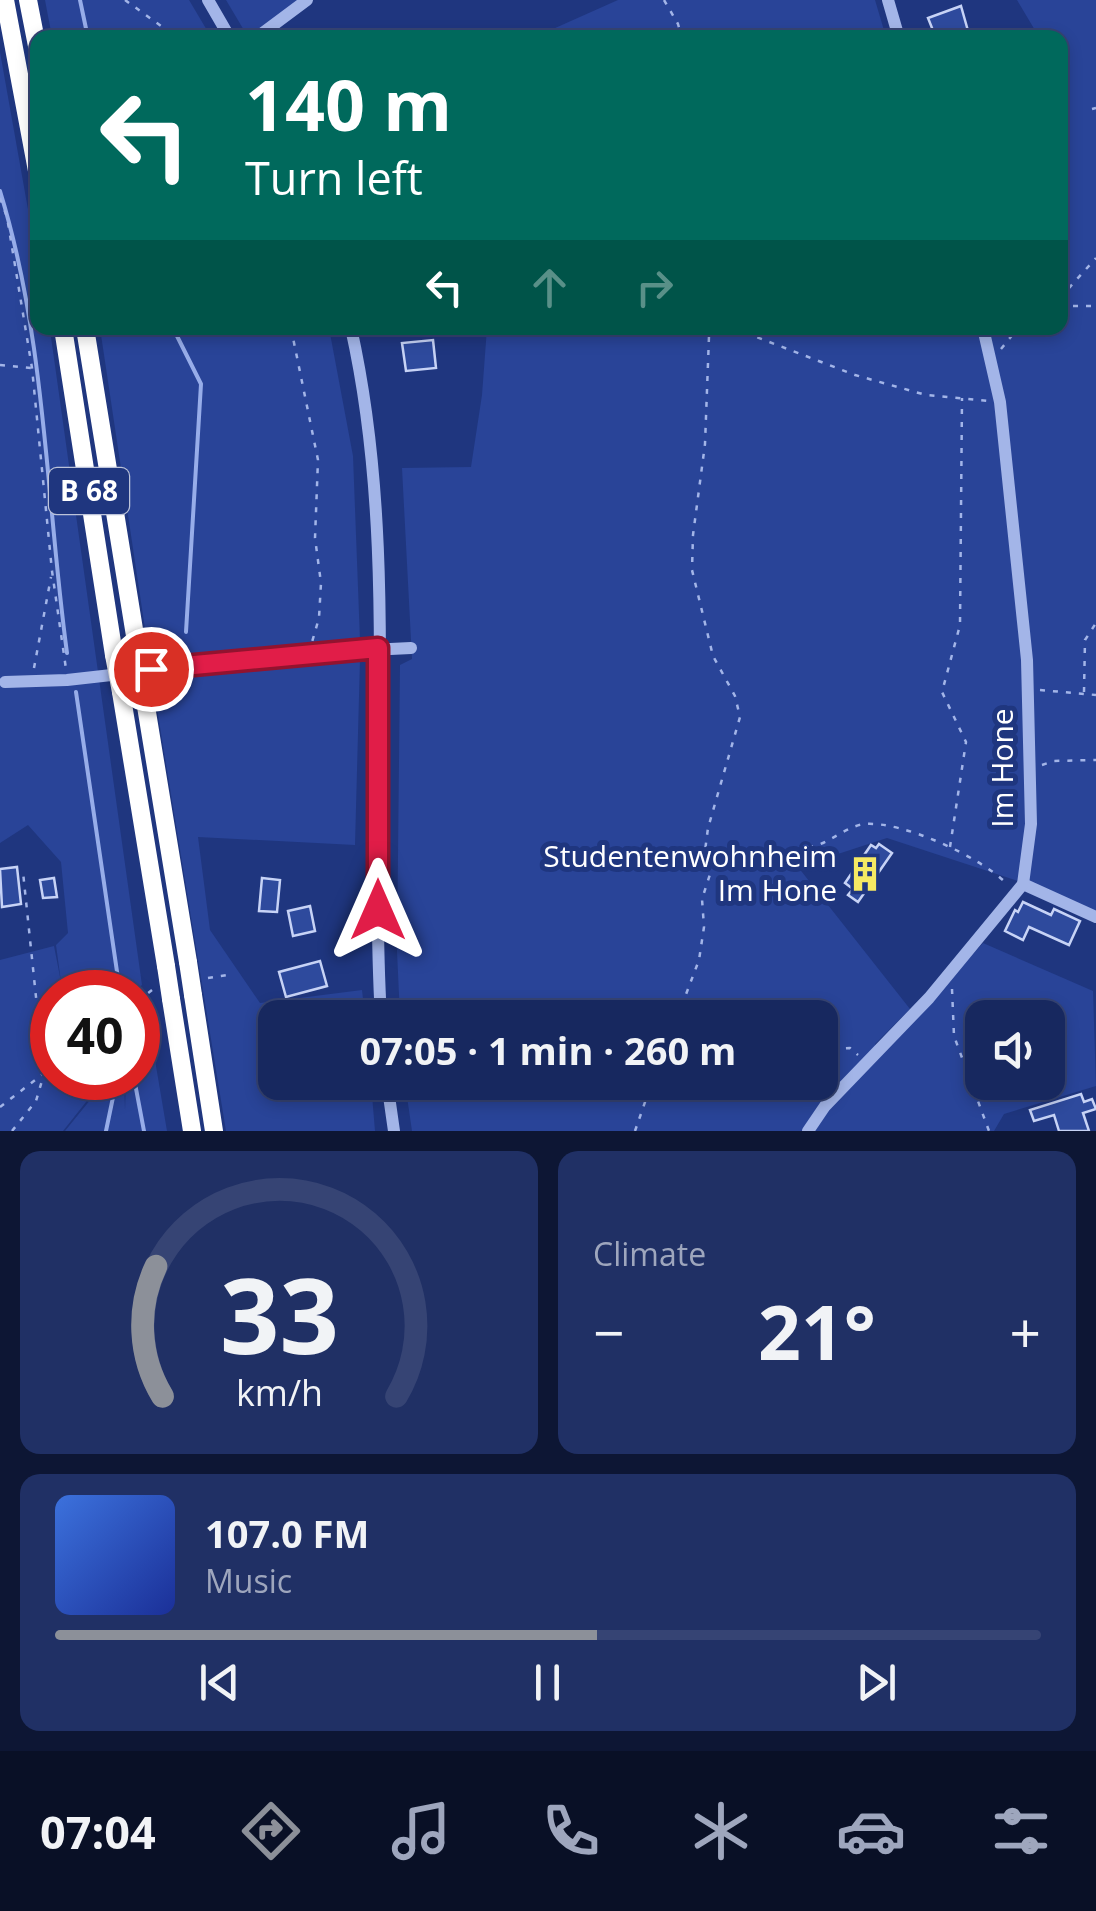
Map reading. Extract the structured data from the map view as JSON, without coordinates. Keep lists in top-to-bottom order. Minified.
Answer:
{"streets":{"highway":["B 68"],"street":["Im Hone"]},"places":{"building":["Studentenwohnheim Im Hone"]},"page":{"turn":["140 m","Turn left"],"limit":"40","trip":"07:05 · 1 min · 260 m","tile":"Climate","heat":["−","21°","+"],"song":["107.0 FM","Music"],"tabs":"07:04","gauge":["33","km/h"]}}
